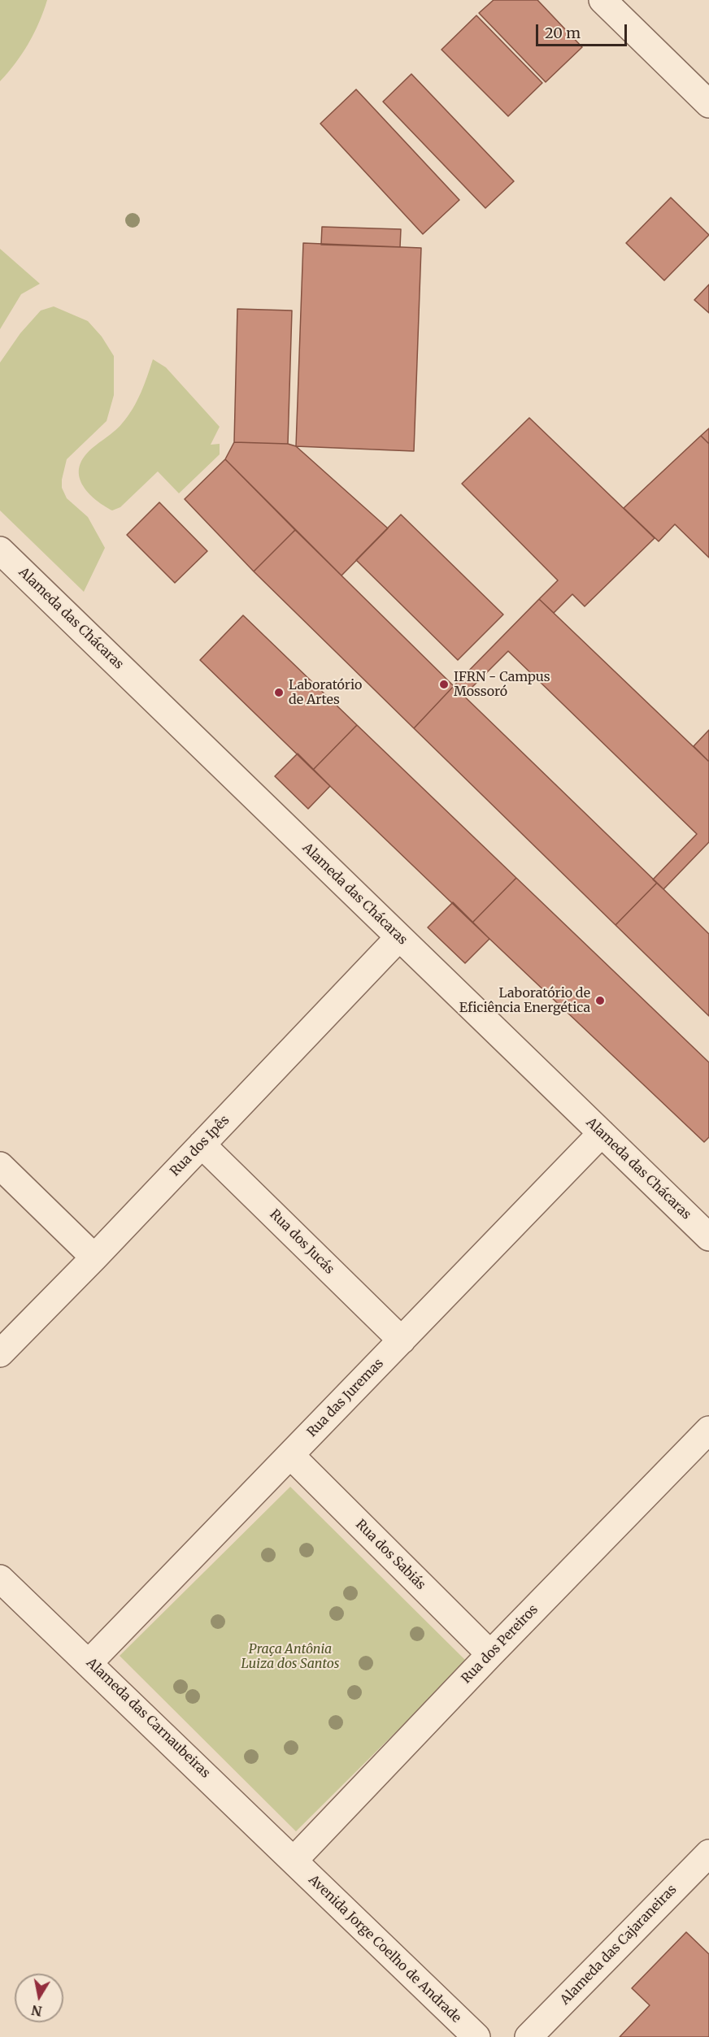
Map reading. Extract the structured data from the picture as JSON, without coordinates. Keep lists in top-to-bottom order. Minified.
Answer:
{"streets":{"street":["Alameda das Chácaras","Rua dos Ipês","Rua dos Jucás","Rua das Juremas","Rua dos Sabiás","Rua dos Pereiros","Alameda das Carnaubeiras","Alameda das Cajaraneiras","Avenida Jorge Coelho de Andrade"]},"crossings":[["Alameda das Chácaras","Rua dos Ipês"],["Alameda das Chácaras","Rua das Juremas"],["Rua dos Ipês","Rua dos Jucás"],["Rua dos Jucás","Rua das Juremas"],["Rua das Juremas","Rua dos Sabiás"],["Rua das Juremas","Alameda das Carnaubeiras"],["Rua dos Sabiás","Rua dos Pereiros"],["Rua dos Pereiros","Alameda das Carnaubeiras"],["Rua dos Pereiros","Avenida Jorge Coelho de Andrade"],["Alameda das Carnaubeiras","Avenida Jorge Coelho de Andrade"]],"parks":["Praça Antônia Luiza dos Santos"],"places":["IFRN - Campus Mossoró","Laboratório de Artes","Laboratório de Eficiência Energética"],"scale_bar":"20 m","north":"bottom"}
